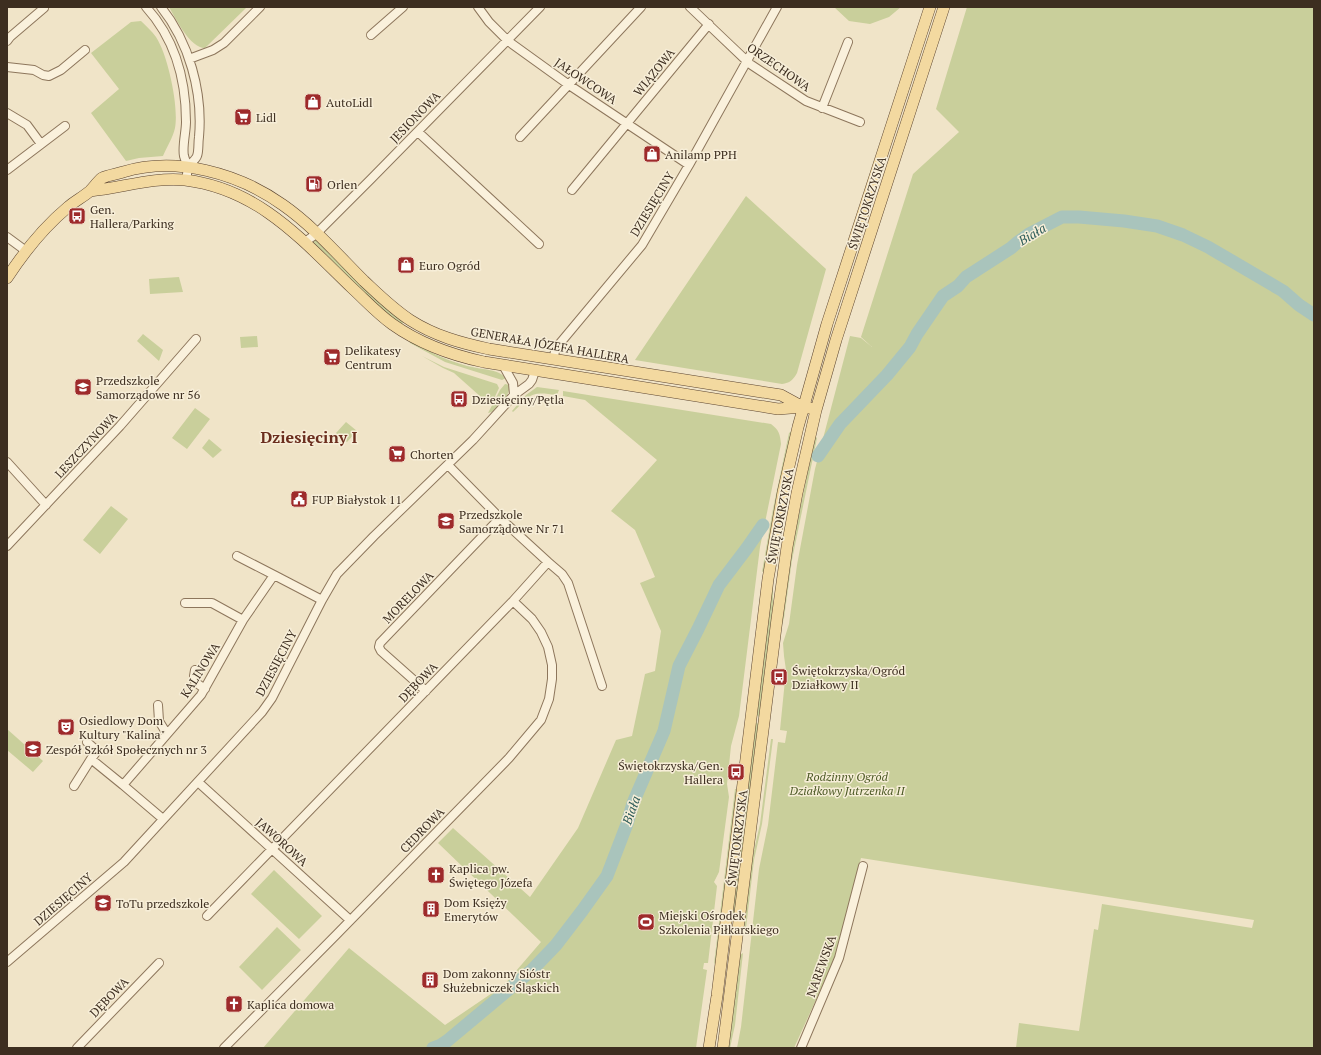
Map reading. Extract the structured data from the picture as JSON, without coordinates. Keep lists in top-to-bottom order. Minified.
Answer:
{"streets":{"main road":["ŚWIĘTOKRZYSKA","GENERAŁA JÓZEFA HALLERA"],"street":["ORZECHOWA","WIĄZOWA","JAŁOWCOWA","JESIONOWA","DZIESIĘCINY","LESZCZYNOWA","MORELOWA","KALINOWA","DĘBOWA","CEDROWA","JAWOROWA","NAREWSKA"]},"crossings":[["ORZECHOWA","WIĄZOWA"],["ORZECHOWA","DZIESIĘCINY"],["WIĄZOWA","JAŁOWCOWA"],["JAŁOWCOWA","JESIONOWA"],["JAŁOWCOWA","DZIESIĘCINY"],["JESIONOWA","GENERAŁA JÓZEFA HALLERA"],["ŚWIĘTOKRZYSKA","GENERAŁA JÓZEFA HALLERA"],["DZIESIĘCINY","GENERAŁA JÓZEFA HALLERA"],["DZIESIĘCINY","JAWOROWA"],["MORELOWA","DĘBOWA"],["DĘBOWA","CEDROWA"],["DĘBOWA","JAWOROWA"],["CEDROWA","JAWOROWA"]],"districts":["Dziesięciny I"],"water":["Biała"],"parks":["Rodzinny Ogród Działkowy Jutrzenka II"],"places":{"shop":["AutoLidl","Anilamp PPH","Euro Ogród"],"supermarket":["Lidl","Delikatesy Centrum","Chorten"],"fuel station":["Orlen"],"bus stop":["Gen. Hallera/Parking","Dziesięciny/Pętla","Świętokrzyska/Ogród Działkowy II","Świętokrzyska/Gen. Hallera"],"school or university":["Przedszkole Samorządowe nr 56","Przedszkole Samorządowe Nr 71","Zespół Szkół Społecznych nr 3","ToTu przedszkole"],"public building":["FUP Białystok 11"],"theatre":["Osiedlowy Dom Kultury \"Kalina\""],"church":["Kaplica pw. Świętego Józefa","Kaplica domowa"],"building":["Dom Księży Emerytów","Dom zakonny Sióstr Służebniczek Śląskich"],"sports":["Miejski Ośrodek Szkolenia Piłkarskiego"]}}
